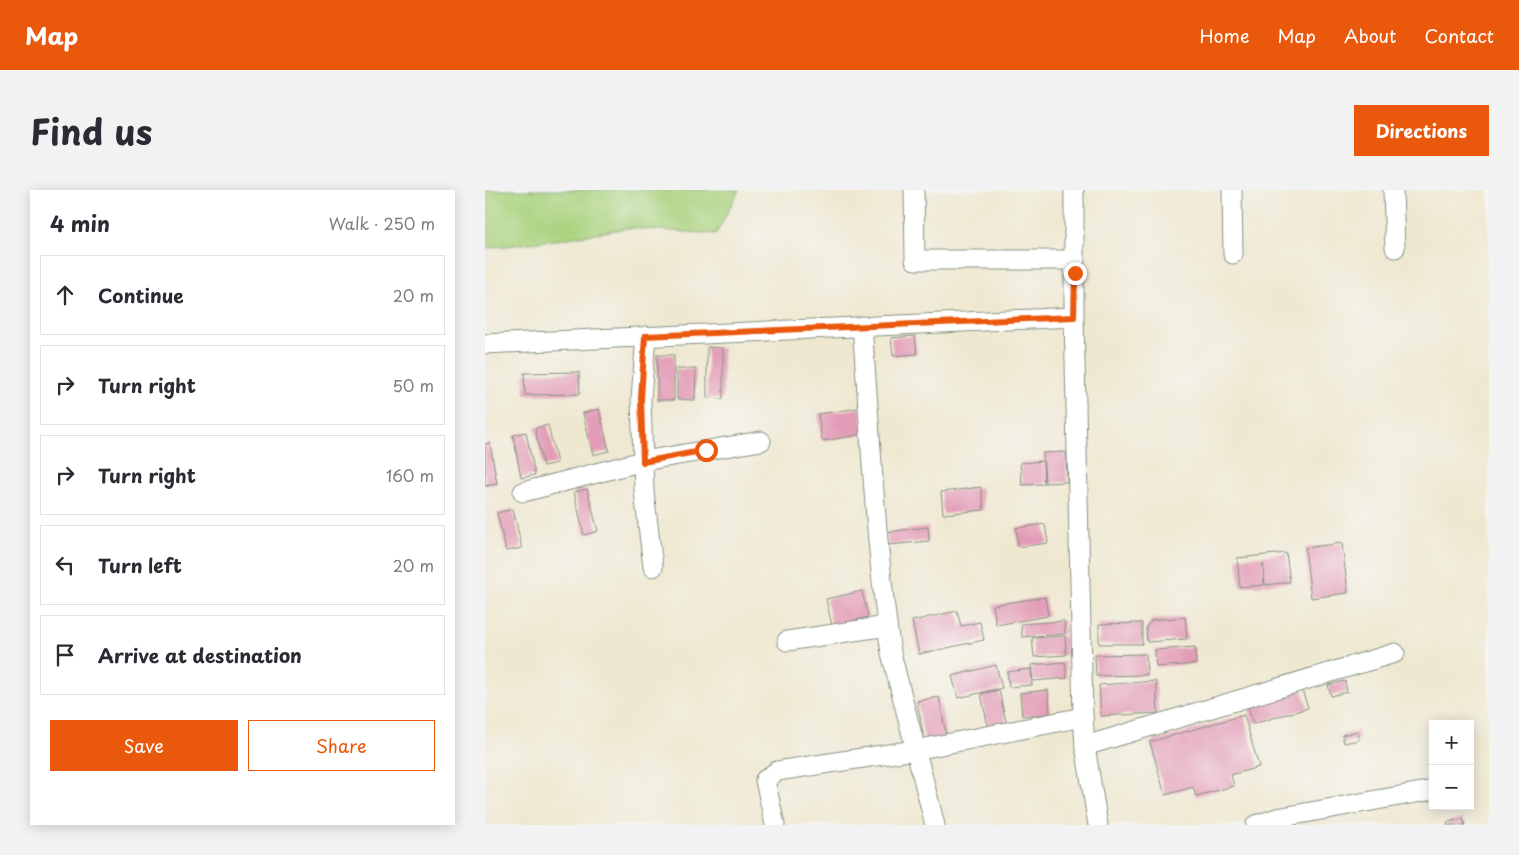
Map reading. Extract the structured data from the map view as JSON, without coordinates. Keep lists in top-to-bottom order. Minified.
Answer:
{"page":{"header":"Map","nav":["Home","Map","About","Contact"],"title":"Find us","buttons":["Directions",["Save","Share"]],"heading":["4 min","Walk · 250 m"],"list":[["Continue","20 m"],["Turn right","50 m"],["Turn right","160 m"],["Turn left","20 m"],"Arrive at destination"],"map_buttons":["+","−"]}}
